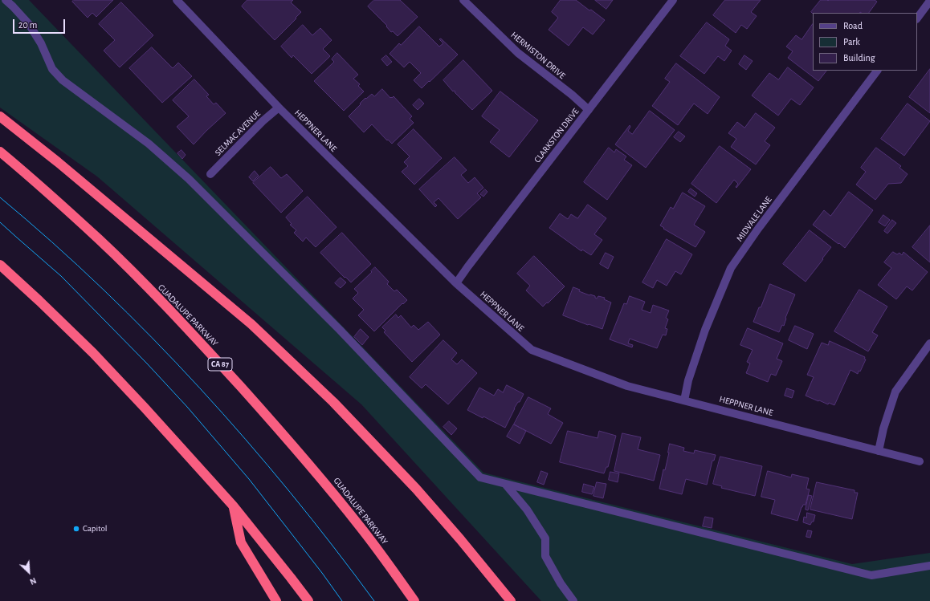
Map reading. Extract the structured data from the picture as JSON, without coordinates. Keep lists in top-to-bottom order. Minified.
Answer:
{"streets":{"highway":["GUADALUPE PARKWAY","CA 87"],"street":["HERMISTON DRIVE","HEPPNER LANE","SELMAC AVENUE","CLARKSTON DRIVE","MIDVALE LANE"]},"crossings":[["HERMISTON DRIVE","CLARKSTON DRIVE"],["HEPPNER LANE","SELMAC AVENUE"],["HEPPNER LANE","CLARKSTON DRIVE"],["HEPPNER LANE","MIDVALE LANE"]],"places":["Capitol"],"legend":["Road","Park","Building"],"scale_bar":"20 m","north":"bottom right"}
